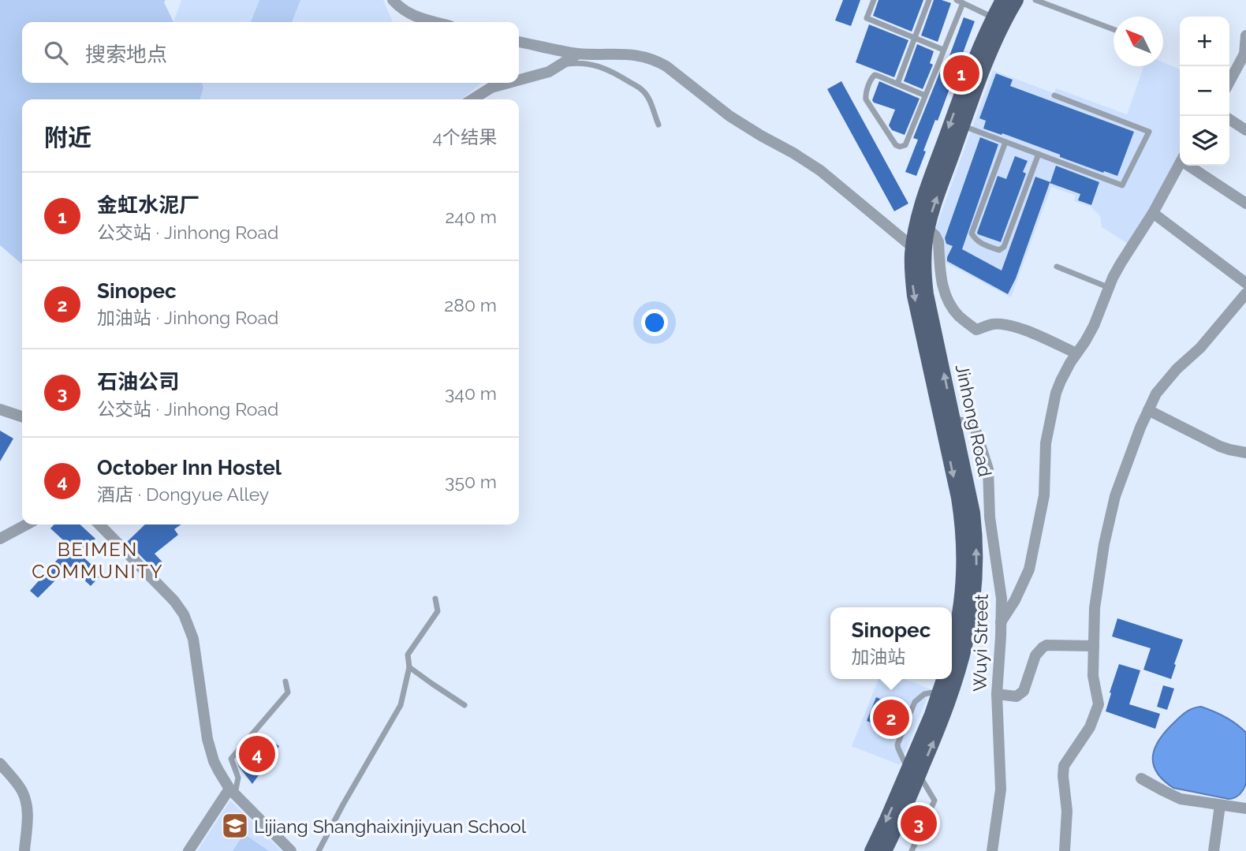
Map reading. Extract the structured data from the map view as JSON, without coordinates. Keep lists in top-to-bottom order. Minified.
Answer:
{"streets":{"main road":["Jinhong Road"],"street":["Wuyi Street"]},"crossings":[["Jinhong Road","Wuyi Street"]],"districts":["BEIMEN COMMUNITY"],"places":{"school or university":["Lijiang Shanghaixinjiyuan School"]},"north":"top left","page":{"map_buttons":["+","−"],"search":"搜索地点","pins":["1","2","4","3"],"heading":["附近","4个结果"],"list":[{"mark":"1","name":"金虹水泥厂","note":"公交站 · Jinhong Road","value":"240 m"},{"mark":"2","name":"Sinopec","note":"加油站 · Jinhong Road","value":"280 m"},{"mark":"3","name":"石油公司","note":"公交站 · Jinhong Road","value":"340 m"},{"mark":"4","name":"October Inn Hostel","note":"酒店 · Dongyue Alley","value":"350 m"}],"popup":["Sinopec","加油站"]}}
